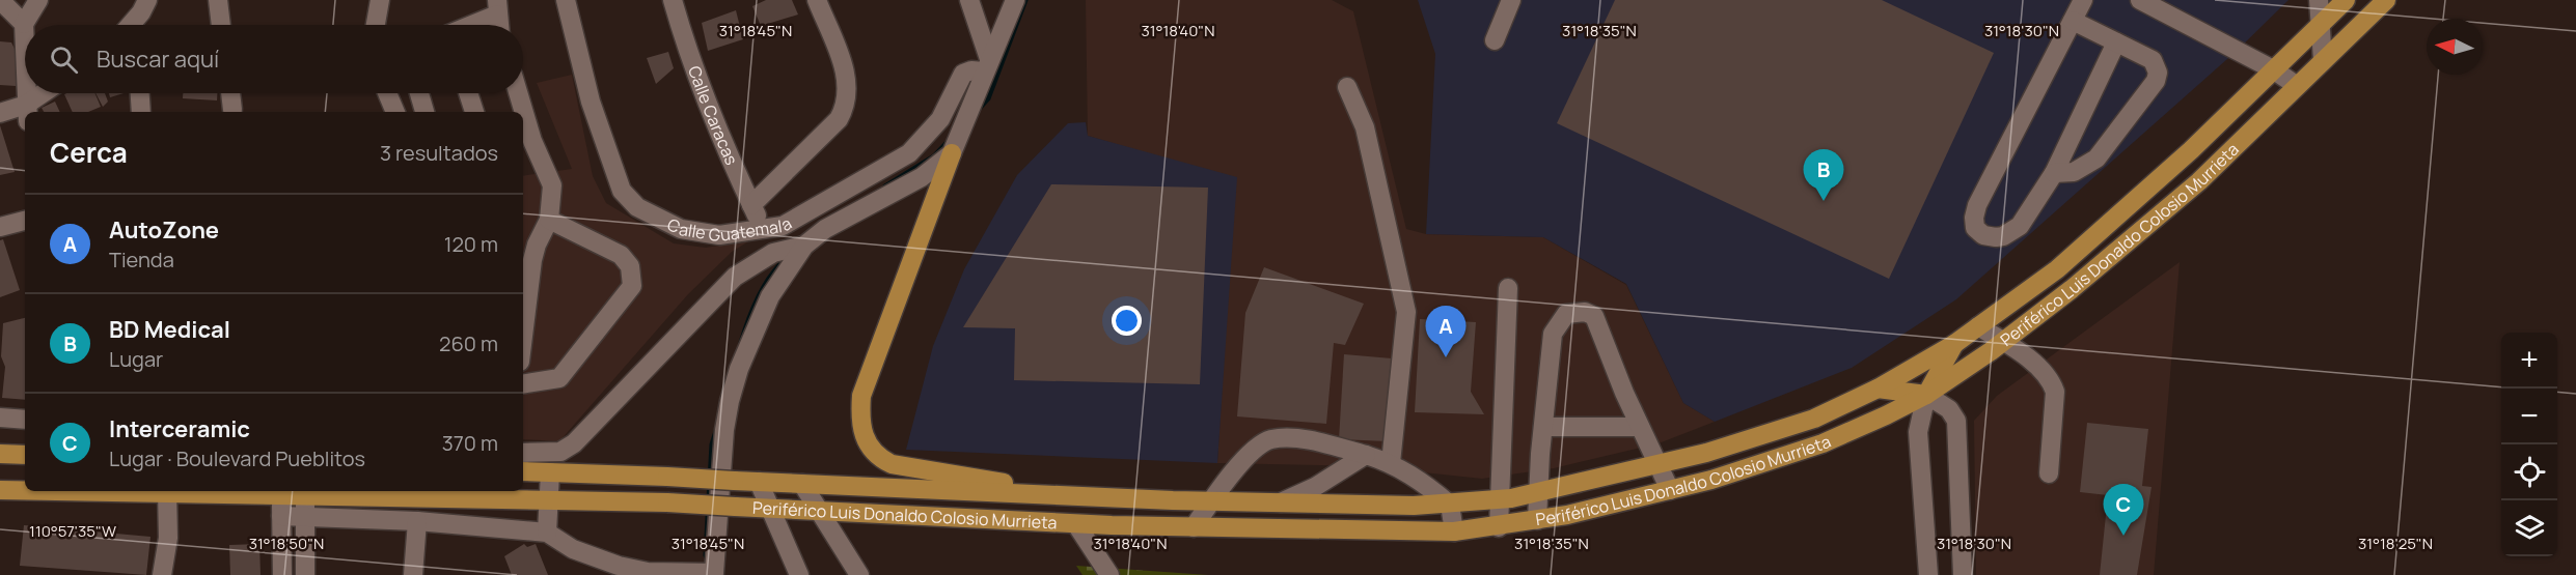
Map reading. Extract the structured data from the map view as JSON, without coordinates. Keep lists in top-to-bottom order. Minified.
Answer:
{"streets":{"main road":["Periférico Luis Donaldo Colosio Murrieta"],"street":["Calle Caracas","Calle Guatemala"]},"crossings":[["Calle Caracas","Calle Guatemala"]],"north":"left","page":{"search":"Buscar aquí","heading":["Cerca","3 resultados"],"pins":["B","A","C"],"list":[{"mark":"A","name":"AutoZone","note":"Tienda","value":"120 m"},{"mark":"B","name":"BD Medical","note":"Lugar","value":"260 m"},{"mark":"C","name":"Interceramic","note":"Lugar · Boulevard Pueblitos","value":"370 m"}],"map_buttons":["+","−"]},"coordinates":["31°18'45\"N","31°18'40\"N","31°18'35\"N","31°18'30\"N","110°57'35\"W","31°18'50\"N","31°18'25\"N"]}
